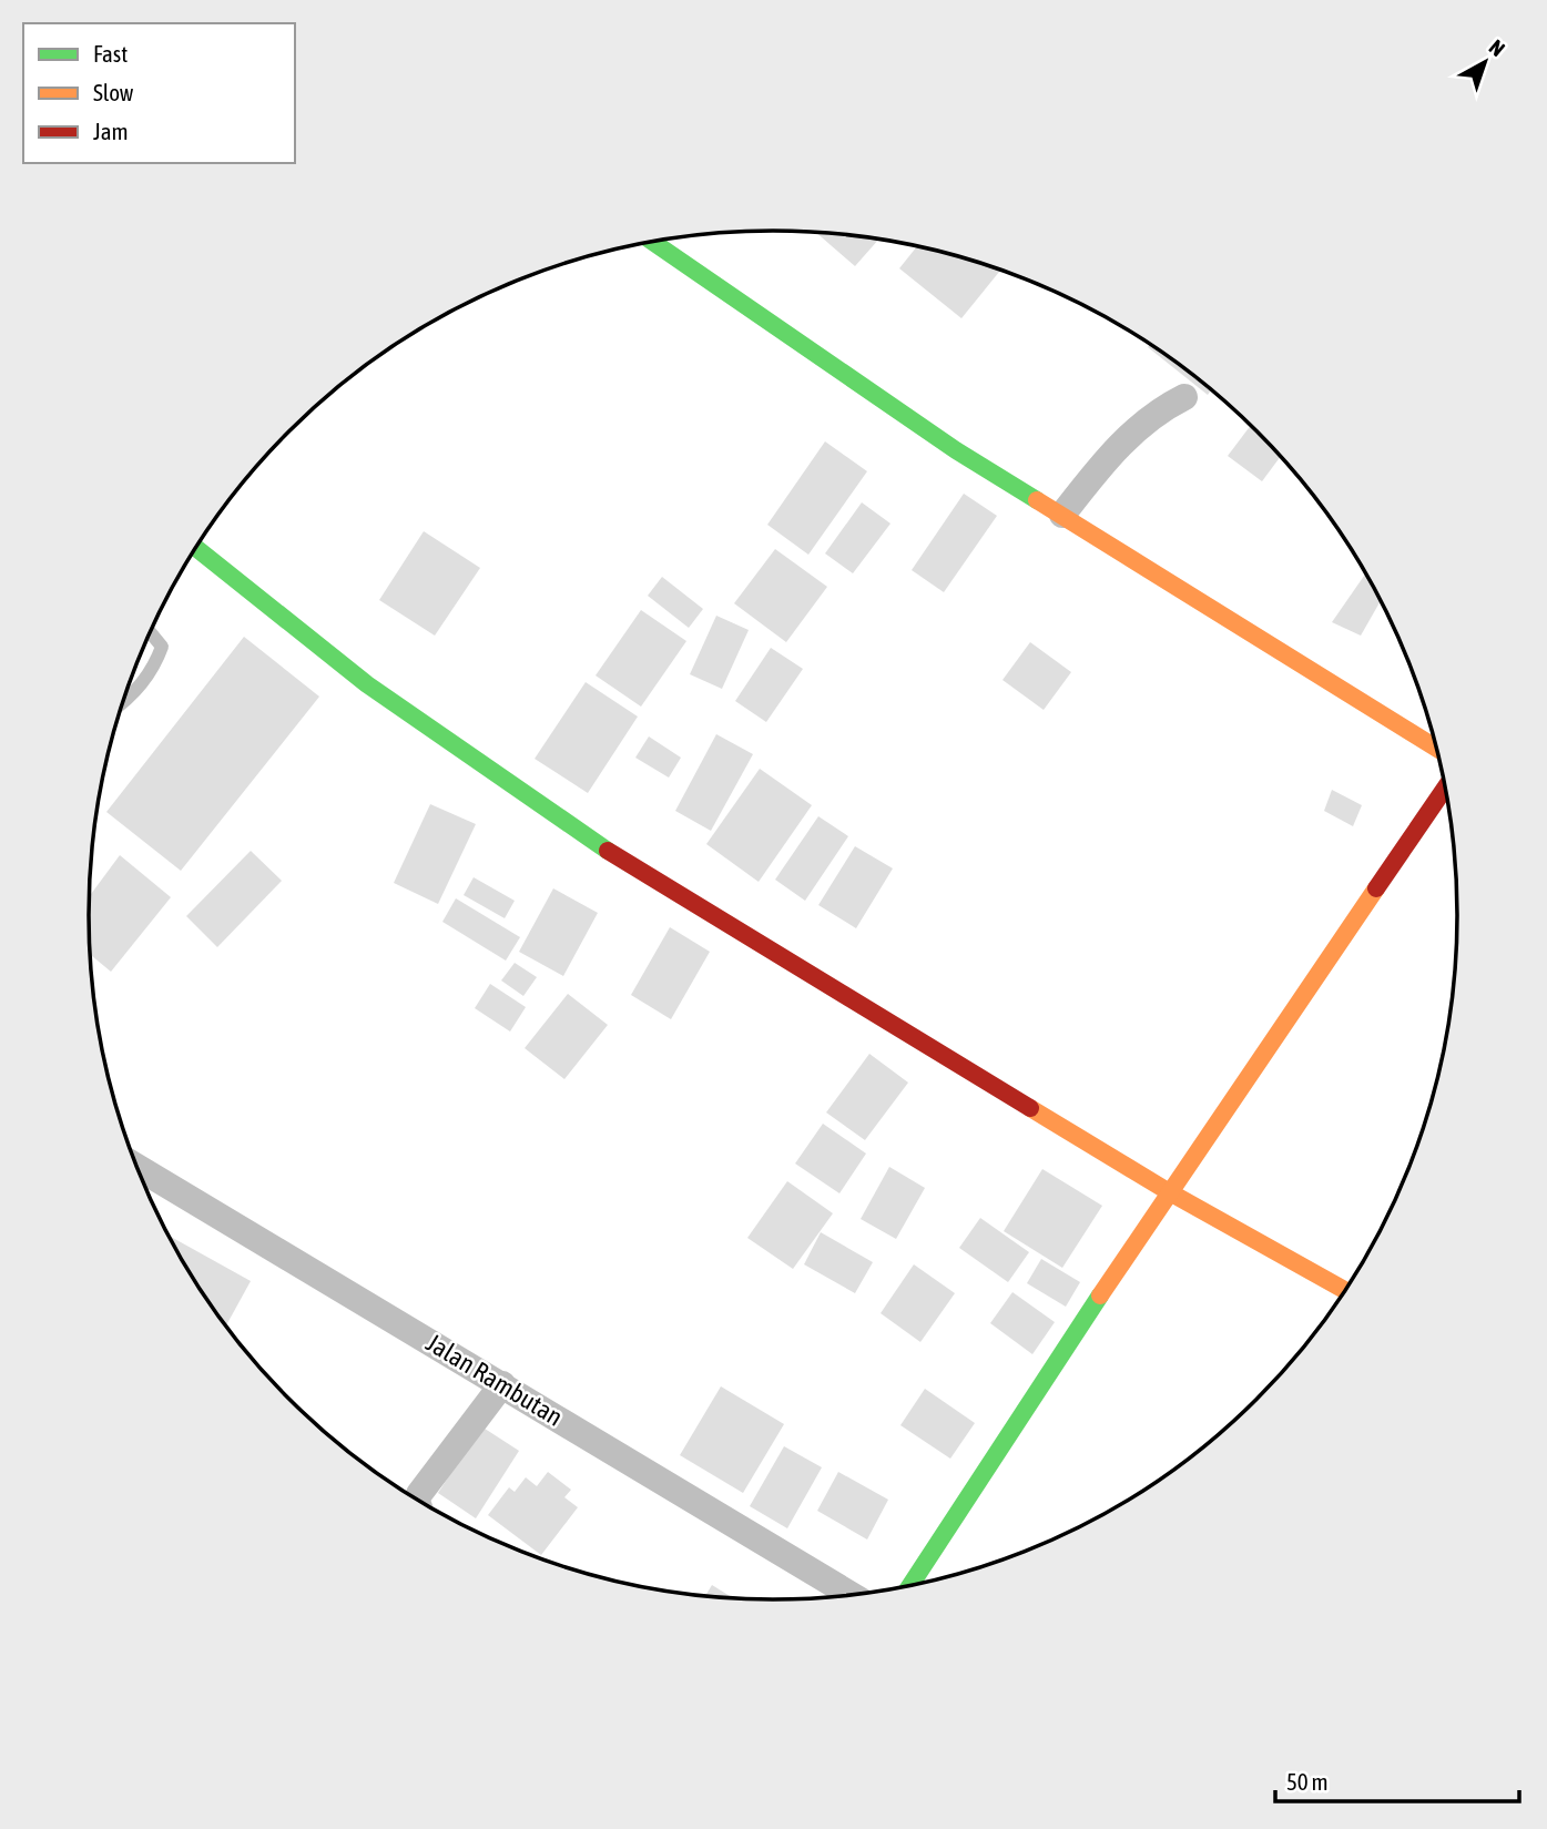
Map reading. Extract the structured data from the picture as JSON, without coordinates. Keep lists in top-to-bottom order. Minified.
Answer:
{"streets":{"street":["Jalan Rambutan"]},"legend":["Fast","Slow","Jam"],"scale_bar":"50 m","north":"top right"}
